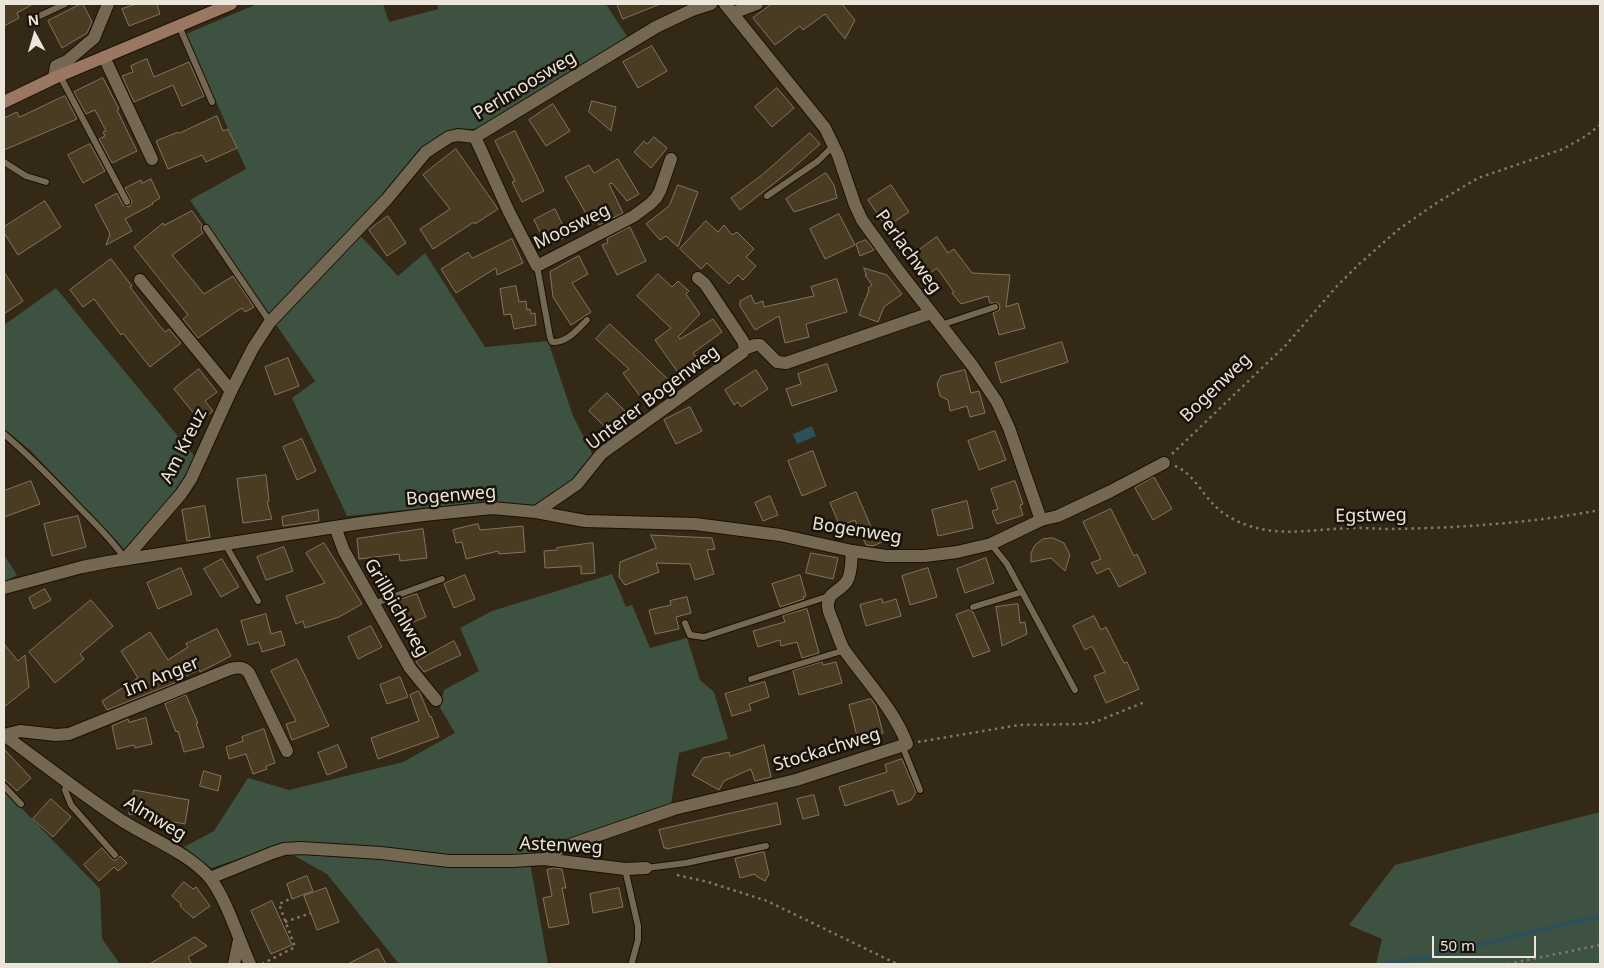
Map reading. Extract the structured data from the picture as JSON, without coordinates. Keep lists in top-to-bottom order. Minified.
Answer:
{"streets":{"street":["Perlmoosweg","Moosweg","Perlachweg","Bogenweg","Unterer Bogenweg","Am Kreuz","Grillbichlweg","Im Anger","Stockachweg","Almweg","Astenweg"],"path":["Egstweg"]},"crossings":[["Perlmoosweg","Moosweg"],["Perlmoosweg","Am Kreuz"],["Perlachweg","Bogenweg"],["Perlachweg","Unterer Bogenweg"],["Bogenweg","Unterer Bogenweg"],["Bogenweg","Am Kreuz"],["Bogenweg","Egstweg"],["Bogenweg","Grillbichlweg"],["Im Anger","Almweg"],["Stockachweg","Astenweg"],["Almweg","Astenweg"]],"scale_bar":"50 m","north":"top"}
